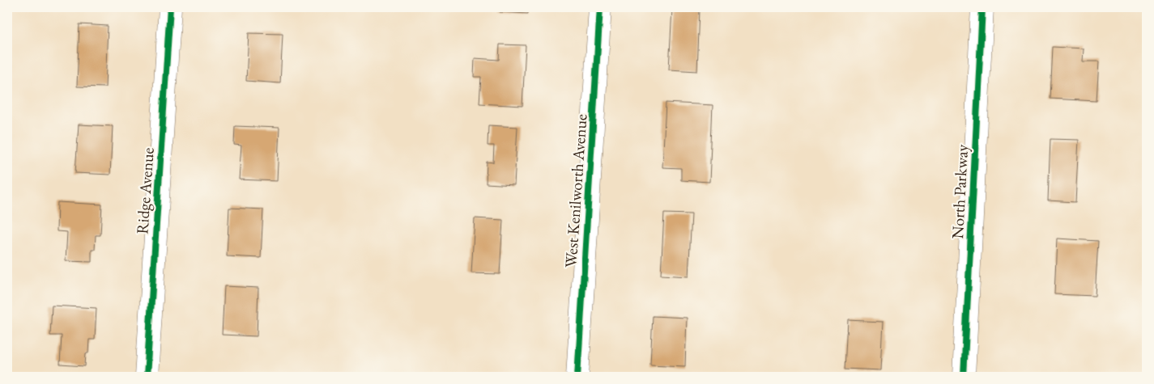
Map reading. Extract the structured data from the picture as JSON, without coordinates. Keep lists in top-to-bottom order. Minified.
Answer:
{"streets":{"street":["Ridge Avenue","West Kenilworth Avenue","North Parkway"]}}
